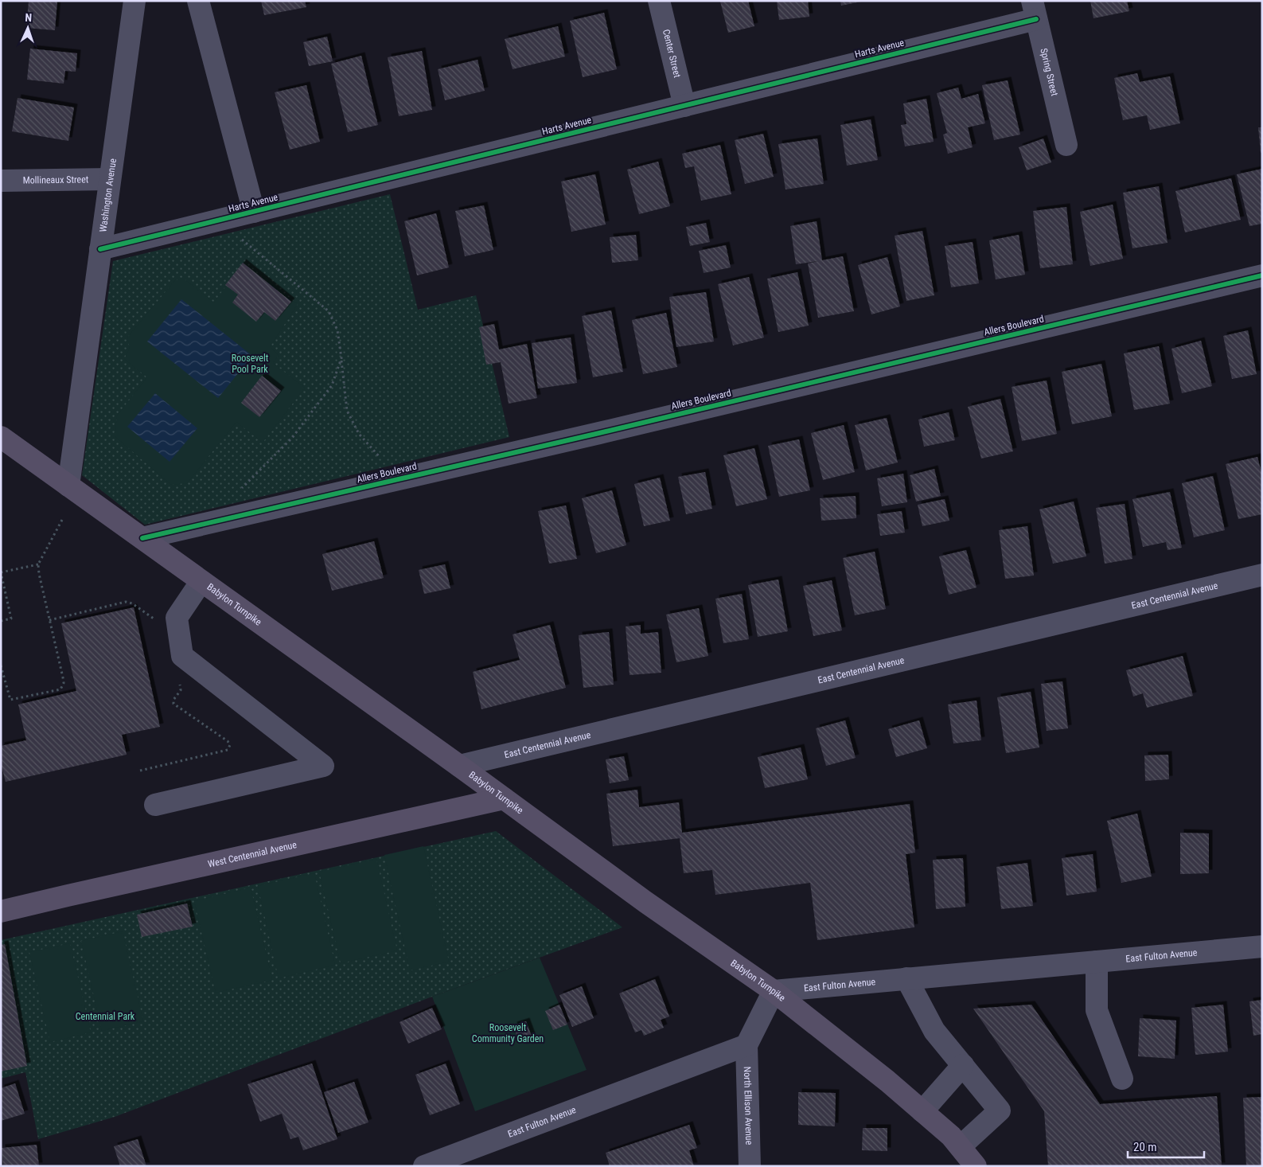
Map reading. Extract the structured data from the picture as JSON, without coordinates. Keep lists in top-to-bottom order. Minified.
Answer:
{"streets":{"main road":["Babylon Turnpike","West Centennial Avenue"],"street":["Harts Avenue","Center Street","Spring Street","Mollineaux Street","Washington Avenue","Allers Boulevard","East Centennial Avenue","East Fulton Avenue","North Ellison Avenue"]},"crossings":[["Harts Avenue","Center Street"],["Harts Avenue","Spring Street"],["Harts Avenue","Washington Avenue"],["Mollineaux Street","Washington Avenue"],["Washington Avenue","Babylon Turnpike"],["Allers Boulevard","Babylon Turnpike"],["East Centennial Avenue","Babylon Turnpike"],["Babylon Turnpike","West Centennial Avenue"],["Babylon Turnpike","East Fulton Avenue"],["East Fulton Avenue","North Ellison Avenue"]],"parks":["Roosevelt Pool Park","Centennial Park","Roosevelt Community Garden"],"scale_bar":"20 m","north":"top"}
